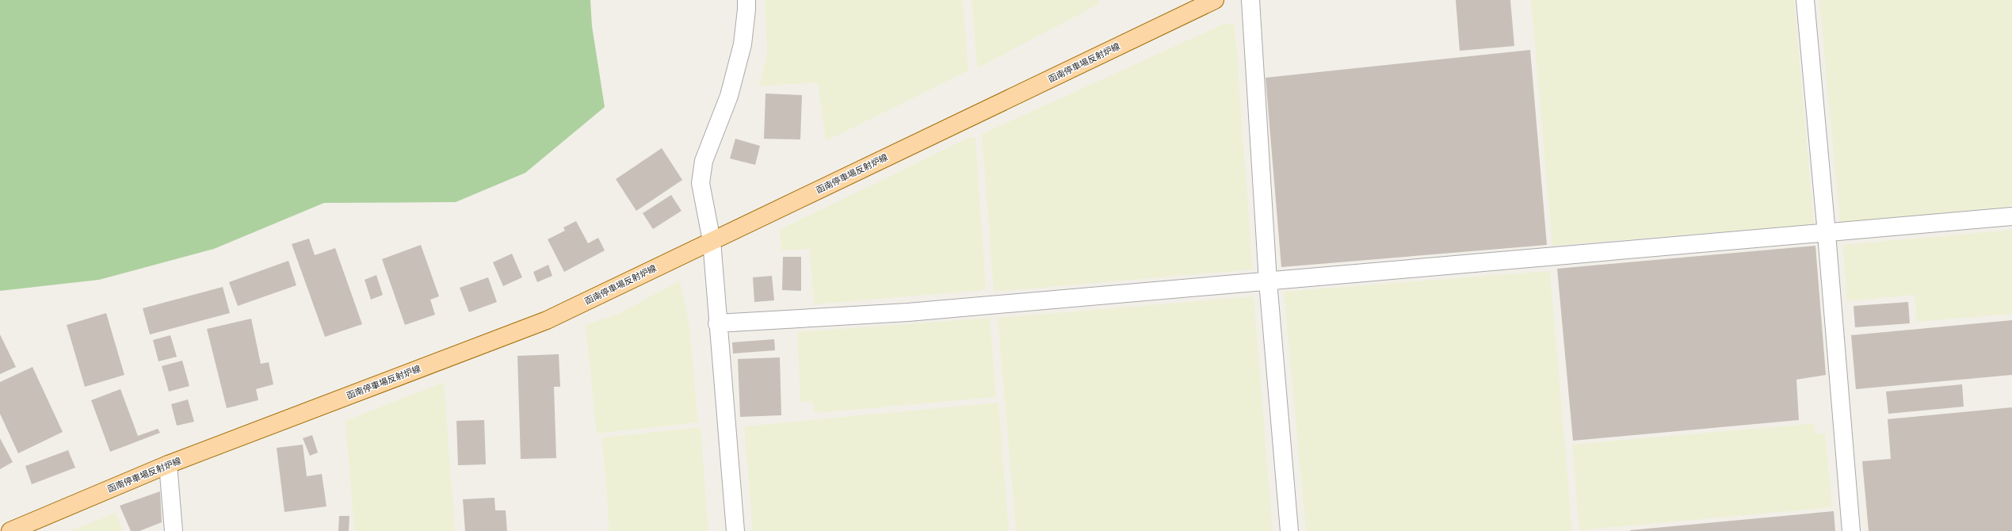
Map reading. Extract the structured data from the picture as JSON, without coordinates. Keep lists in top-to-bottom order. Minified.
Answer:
{"streets":{"main road":["函南停車場反射炉線"]}}
